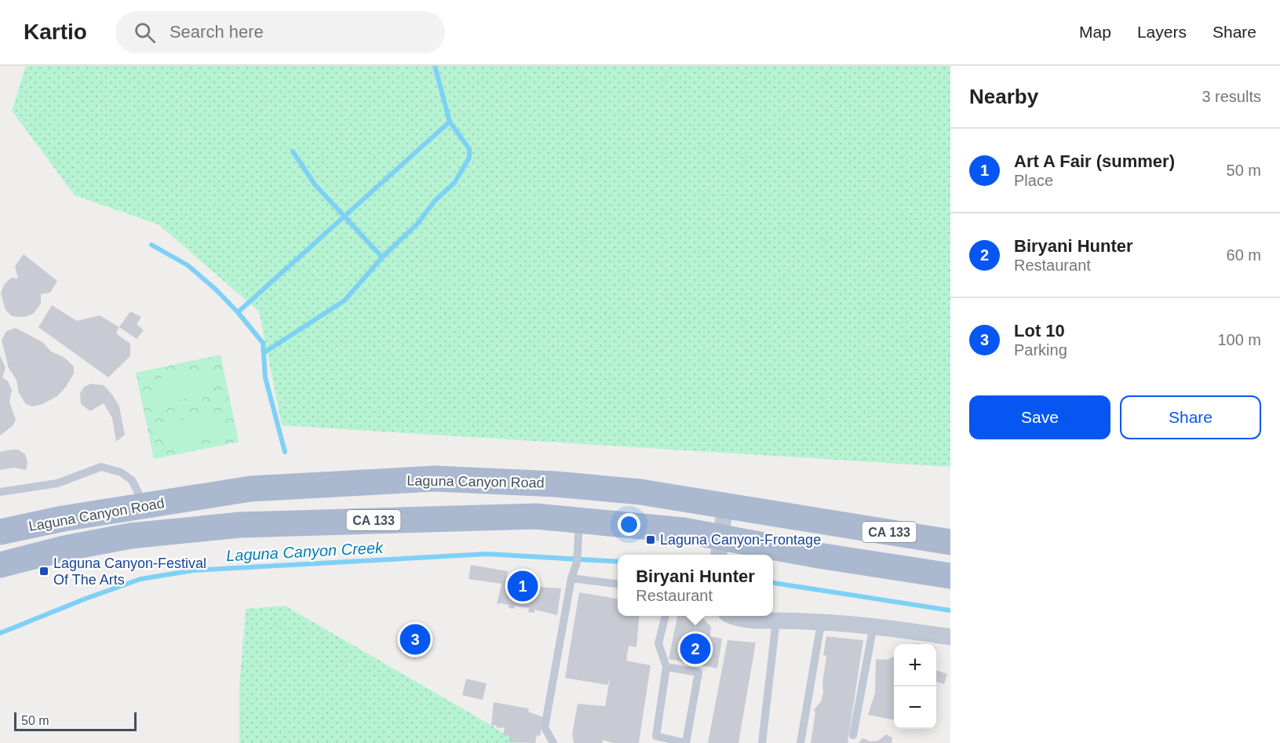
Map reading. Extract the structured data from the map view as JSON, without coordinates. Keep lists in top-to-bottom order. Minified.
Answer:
{"streets":{"main road":["Laguna Canyon Road","CA 133"]},"water":["Laguna Canyon Creek"],"places":{"transit":["Laguna Canyon-Frontage","Laguna Canyon-Festival Of The Arts"]},"scale_bar":"50 m","page":{"header":"Kartio","search":"Search here","nav":["Map","Layers","Share"],"heading":["Nearby","3 results"],"list":[{"mark":"1","name":"Art A Fair (summer)","note":"Place","value":"50 m"},{"mark":"2","name":"Biryani Hunter","note":"Restaurant","value":"60 m"},{"mark":"3","name":"Lot 10","note":"Parking","value":"100 m"}],"buttons":["Save","Share"],"popup":["Biryani Hunter","Restaurant"],"pins":["1","3","2"],"map_buttons":["+","−"],"scale":"50 m"}}
